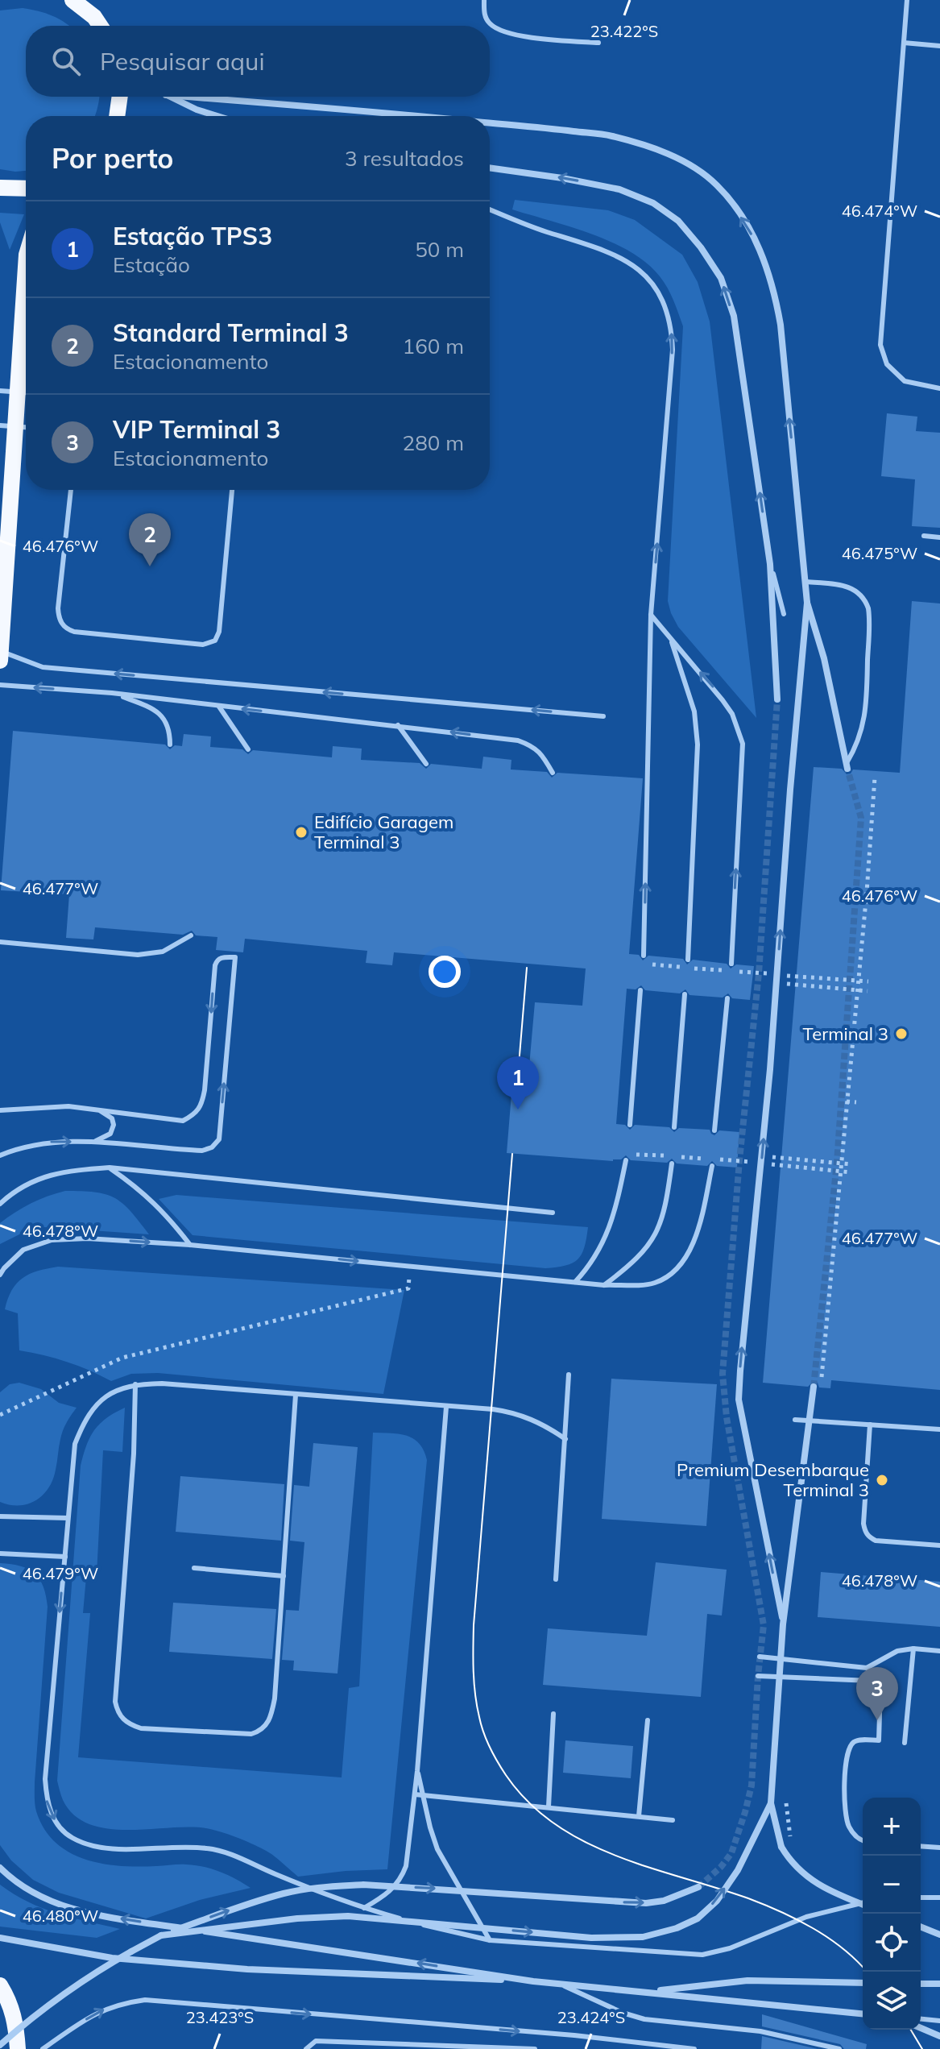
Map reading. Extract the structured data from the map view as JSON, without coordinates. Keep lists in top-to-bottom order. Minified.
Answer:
{"places":["Edifício Garagem Terminal 3","Terminal 3","Premium Desembarque Terminal 3"],"page":{"search":"Pesquisar aqui","heading":["Por perto","3 resultados"],"list":[{"mark":"1","name":"Estação TPS3","note":"Estação","value":"50 m"},{"mark":"2","name":"Standard Terminal 3","note":"Estacionamento","value":"160 m"},{"mark":"3","name":"VIP Terminal 3","note":"Estacionamento","value":"280 m"}],"pins":["2","1","3"],"map_buttons":["+","−"]},"coordinates":["23.422°S","46.474°W","46.476°W","46.475°W","46.477°W","46.478°W","46.479°W","46.480°W","23.423°S","23.424°S"]}
